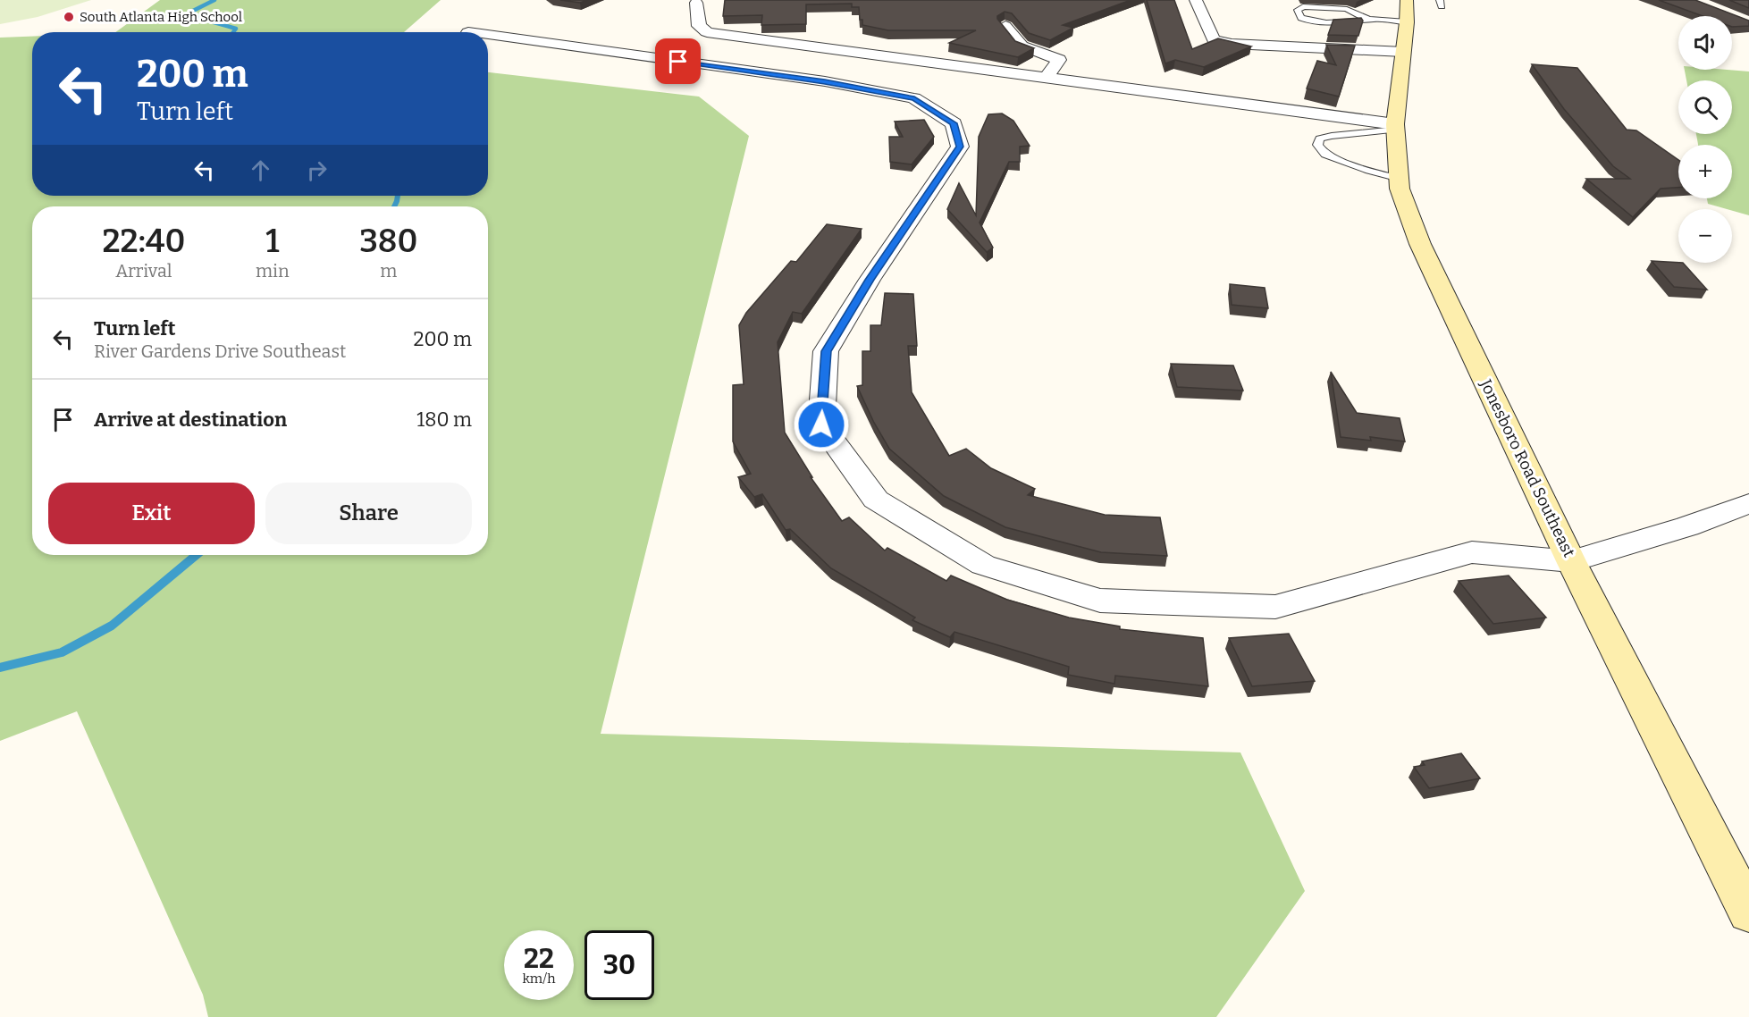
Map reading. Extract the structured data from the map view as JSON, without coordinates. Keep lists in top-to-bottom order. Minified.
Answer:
{"streets":{"main road":["Jonesboro Road Southeast"]},"places":["South Atlanta High School"],"page":{"map_buttons":["+","−"],"turn":["200 m","Turn left"],"eta":["22:40","Arrival","1","min","380","m"],"list":[{"name":"Turn left","note":"River Gardens Drive Southeast","value":"200 m"},{"name":"Arrive at destination","value":"180 m"}],"buttons":["Exit","Share"],"speed":"22 km/h","limit":"30"}}
